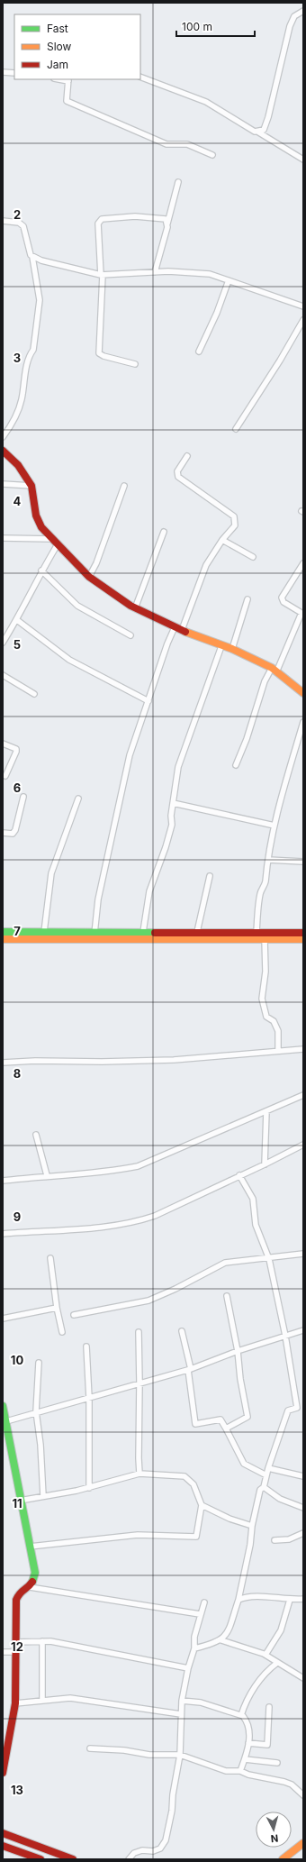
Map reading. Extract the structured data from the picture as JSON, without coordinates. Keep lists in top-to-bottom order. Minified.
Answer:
{"legend":["Fast","Slow","Jam"],"scale_bar":"100 m","north":"bottom","grid":{"rows":["2","3","4","5","6","7","8","9","10","11","12","13"]}}
